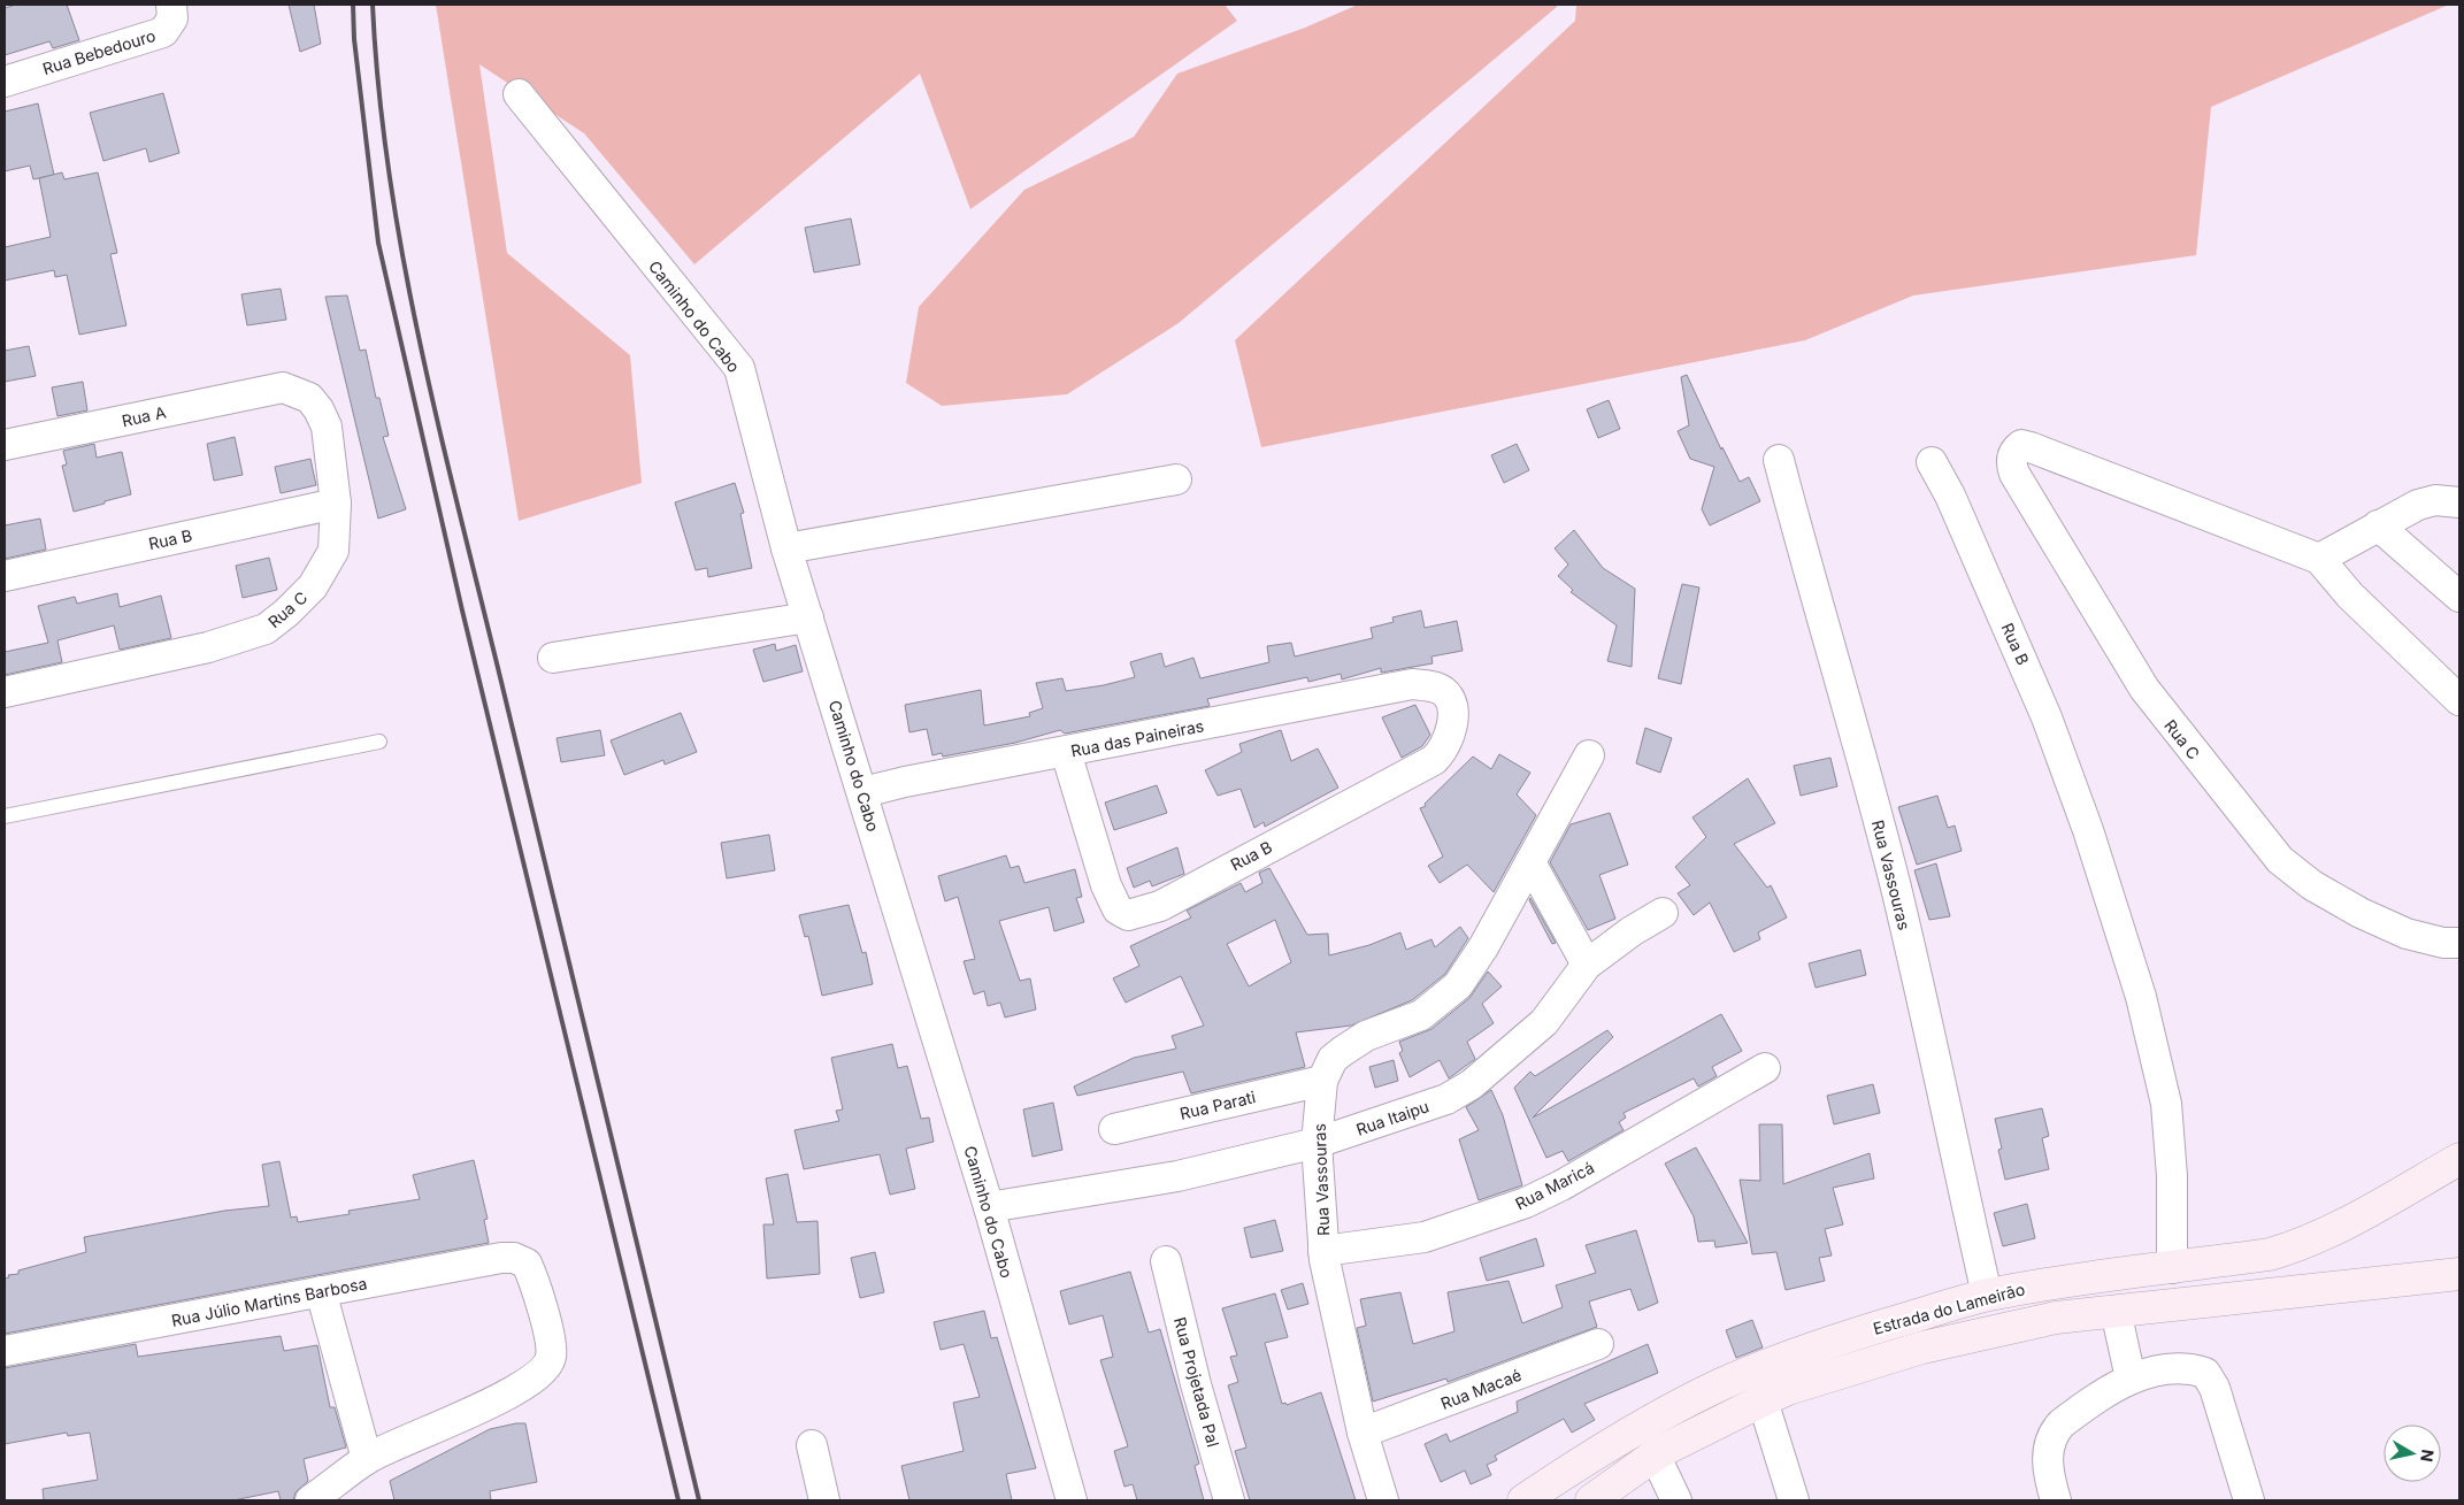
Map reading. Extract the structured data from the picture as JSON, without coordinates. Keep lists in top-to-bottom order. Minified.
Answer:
{"streets":{"main road":["Estrada do Lameirão"],"street":["Rua Bebedouro","Caminho do Cabo","Rua A","Rua B","Rua C","Rua das Paineiras","Rua Vassouras","Rua Parati","Rua Itaipu","Rua Maricá","Rua Júlio Martins Barbosa","Rua Projetada Pal","Rua Macaé"]},"crossings":[["Caminho do Cabo","Rua das Paineiras"],["Caminho do Cabo","Rua Itaipu"],["Rua A","Rua C"],["Rua B","Rua C"],["Rua B","Rua das Paineiras"],["Rua B","Estrada do Lameirão"],["Rua Vassouras","Rua Parati"],["Rua Vassouras","Rua Itaipu"],["Rua Vassouras","Rua Maricá"],["Rua Vassouras","Estrada do Lameirão"],["Rua Vassouras","Rua Macaé"]],"north":"right"}
